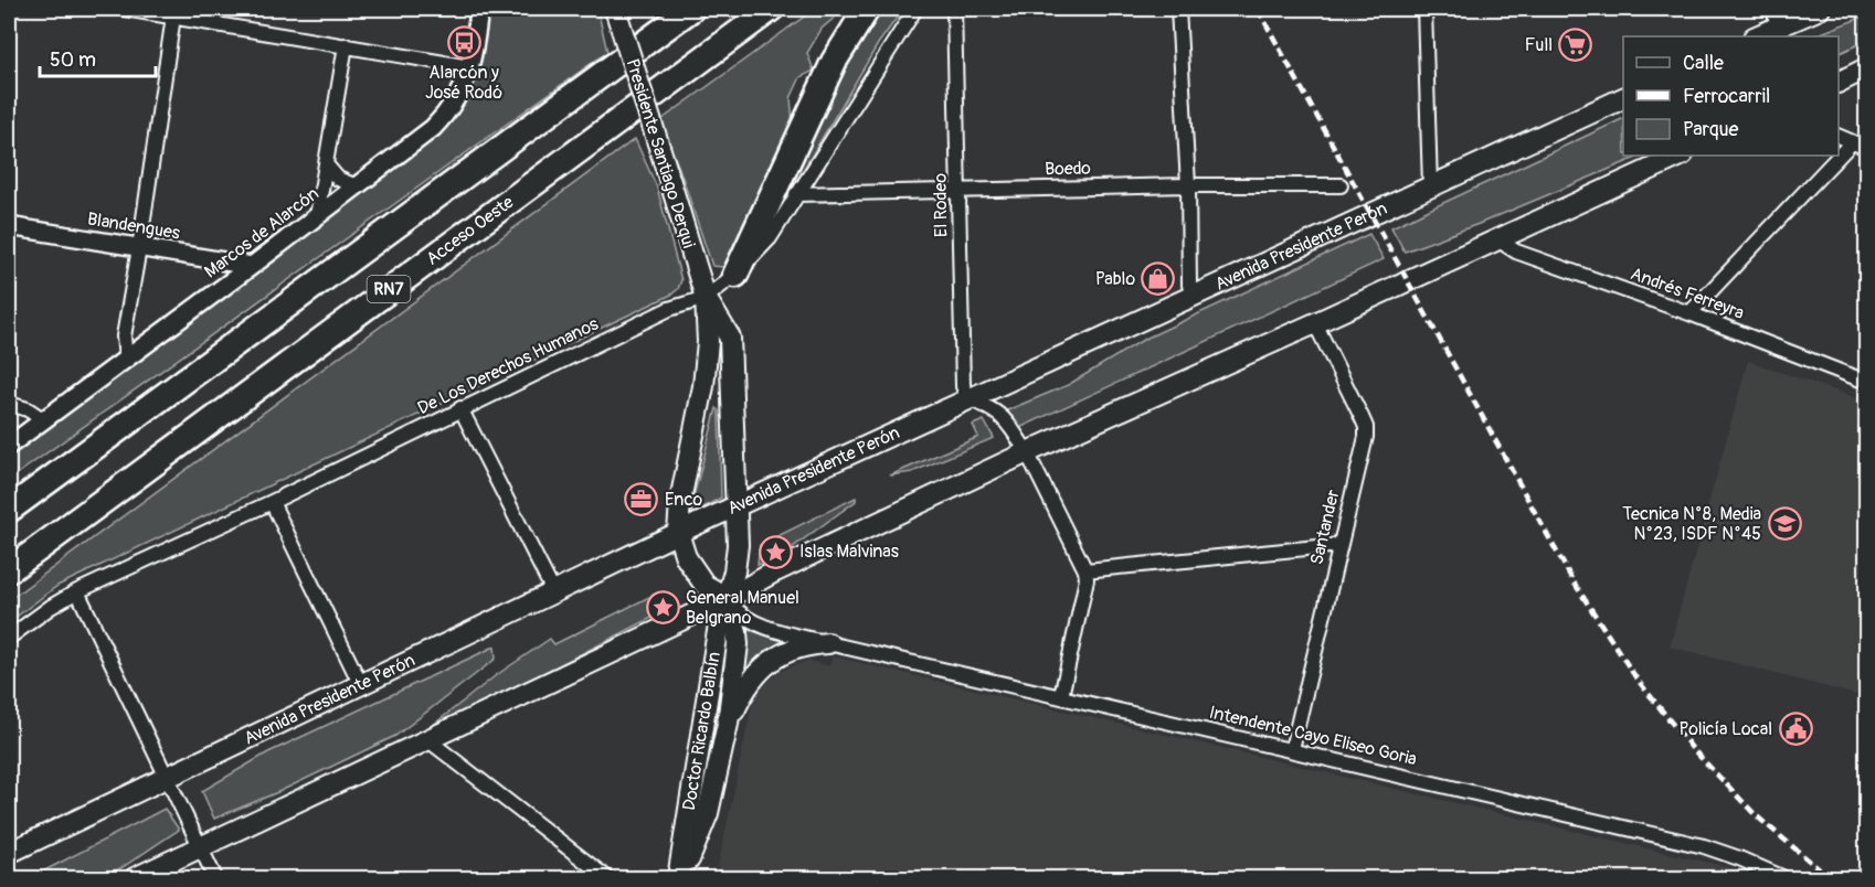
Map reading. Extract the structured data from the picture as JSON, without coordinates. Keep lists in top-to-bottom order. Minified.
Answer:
{"streets":{"highway":["Acceso Oeste","RN7"],"main road":["Presidente Santiago Derqui","Avenida Presidente Perón","Doctor Ricardo Balbín"],"street":["Boedo","El Rodeo","Blandengues","Marcos de Alarcón","Andrés Ferreyra","De Los Derechos Humanos","Santander","Intendente Cayo Eliseo Goria"]},"crossings":[["Presidente Santiago Derqui","Avenida Presidente Perón"],["Presidente Santiago Derqui","De Los Derechos Humanos"],["Presidente Santiago Derqui","Doctor Ricardo Balbín"],["Presidente Santiago Derqui","Intendente Cayo Eliseo Goria"],["Boedo","El Rodeo"],["Boedo","De Los Derechos Humanos"],["El Rodeo","Avenida Presidente Perón"],["Blandengues","Marcos de Alarcón"],["Avenida Presidente Perón","Doctor Ricardo Balbín"],["Santander","Intendente Cayo Eliseo Goria"],["Doctor Ricardo Balbín","Intendente Cayo Eliseo Goria"]],"places":{"bus stop":["Alarcón y José Rodó"],"supermarket":["Full"],"shop":["Pablo"],"office":["Enco"],"school or university":["Tecnica N°8, Media N°23, ISDF N°45"],"place":["Islas Malvinas","General Manuel Belgrano"],"public building":["Policía Local"]},"legend":["Calle","Ferrocarril","Parque"],"scale_bar":"50 m"}
